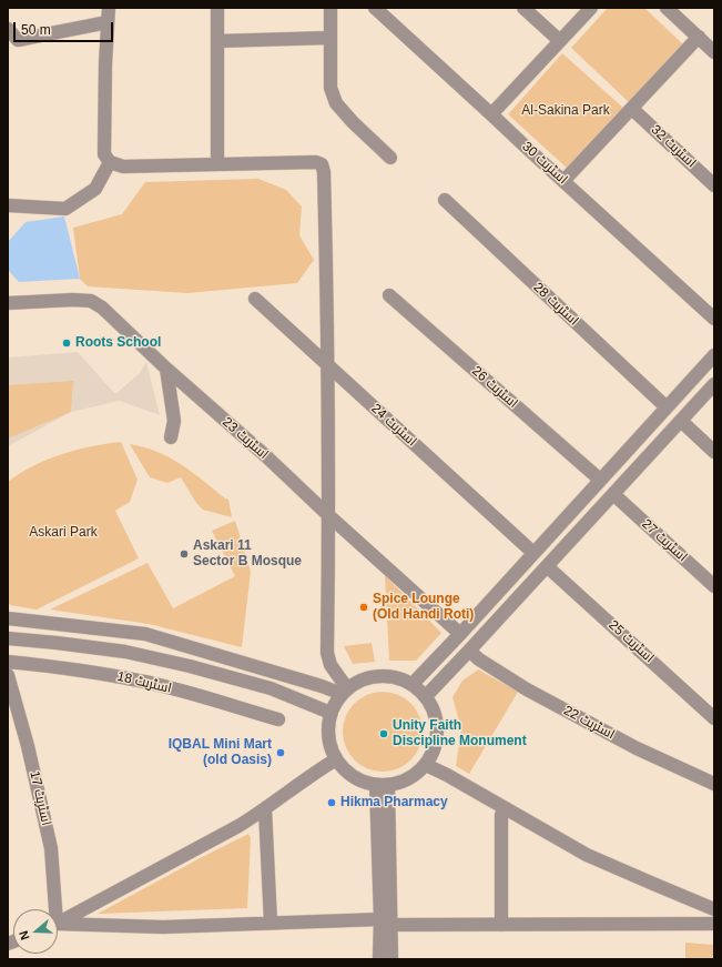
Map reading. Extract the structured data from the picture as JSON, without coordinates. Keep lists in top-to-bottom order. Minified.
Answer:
{"streets":{"street":["اسٹریٹ 32","اسٹریٹ 30","اسٹریٹ 28","اسٹریٹ 26","اسٹریٹ 24","اسٹریٹ 23","اسٹریٹ 27","اسٹریٹ 25","اسٹریٹ 18","اسٹریٹ 22","اسٹریٹ 17"]},"parks":["Al-Sakina Park","Askari Park"],"places":["Roots School","Askari 11 Sector B Mosque","Spice Lounge (Old Handi Roti)","Unity Faith Discipline Monument","IQBAL Mini Mart (old Oasis)","Hikma Pharmacy"],"scale_bar":"50 m","north":"left"}
